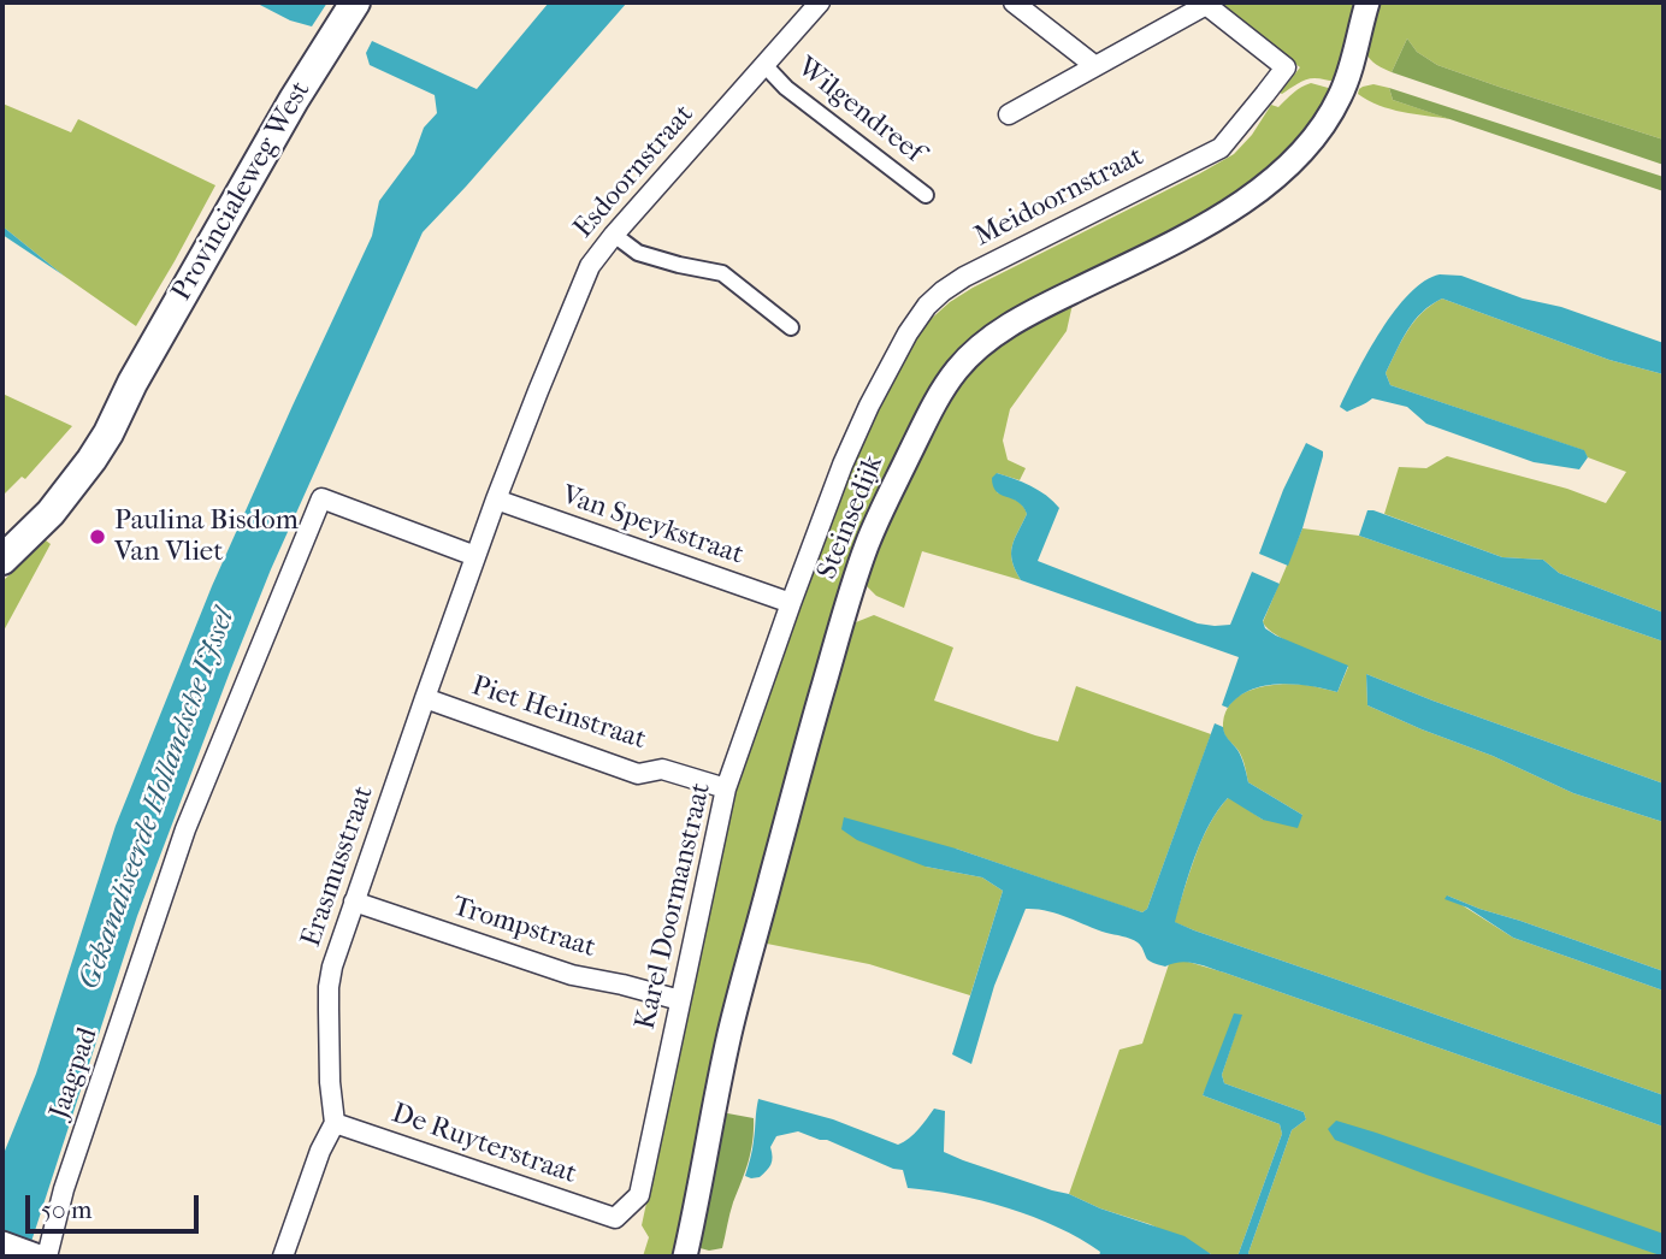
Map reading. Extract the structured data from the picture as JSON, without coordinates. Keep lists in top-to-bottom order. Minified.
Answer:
{"streets":{"main road":["Provincialeweg West"],"street":["Wilgendreef","Esdoornstraat","Meidoornstraat","Steinsedijk","Van Speykstraat","Piet Heinstraat","Erasmusstraat","Karel Doormanstraat","Trompstraat","Jaagpad","De Ruyterstraat"]},"crossings":[["Wilgendreef","Esdoornstraat"],["Esdoornstraat","Van Speykstraat"],["Esdoornstraat","Erasmusstraat"],["Meidoornstraat","Van Speykstraat"],["Meidoornstraat","Karel Doormanstraat"],["Van Speykstraat","Erasmusstraat"],["Van Speykstraat","Karel Doormanstraat"],["Piet Heinstraat","Erasmusstraat"],["Piet Heinstraat","Karel Doormanstraat"],["Erasmusstraat","Trompstraat"],["Erasmusstraat","Jaagpad"],["Erasmusstraat","De Ruyterstraat"],["Karel Doormanstraat","Trompstraat"],["Karel Doormanstraat","De Ruyterstraat"]],"water":["Gekanaliseerde Hollandsche IJssel"],"places":["Paulina Bisdom Van Vliet"],"scale_bar":"50 m"}
